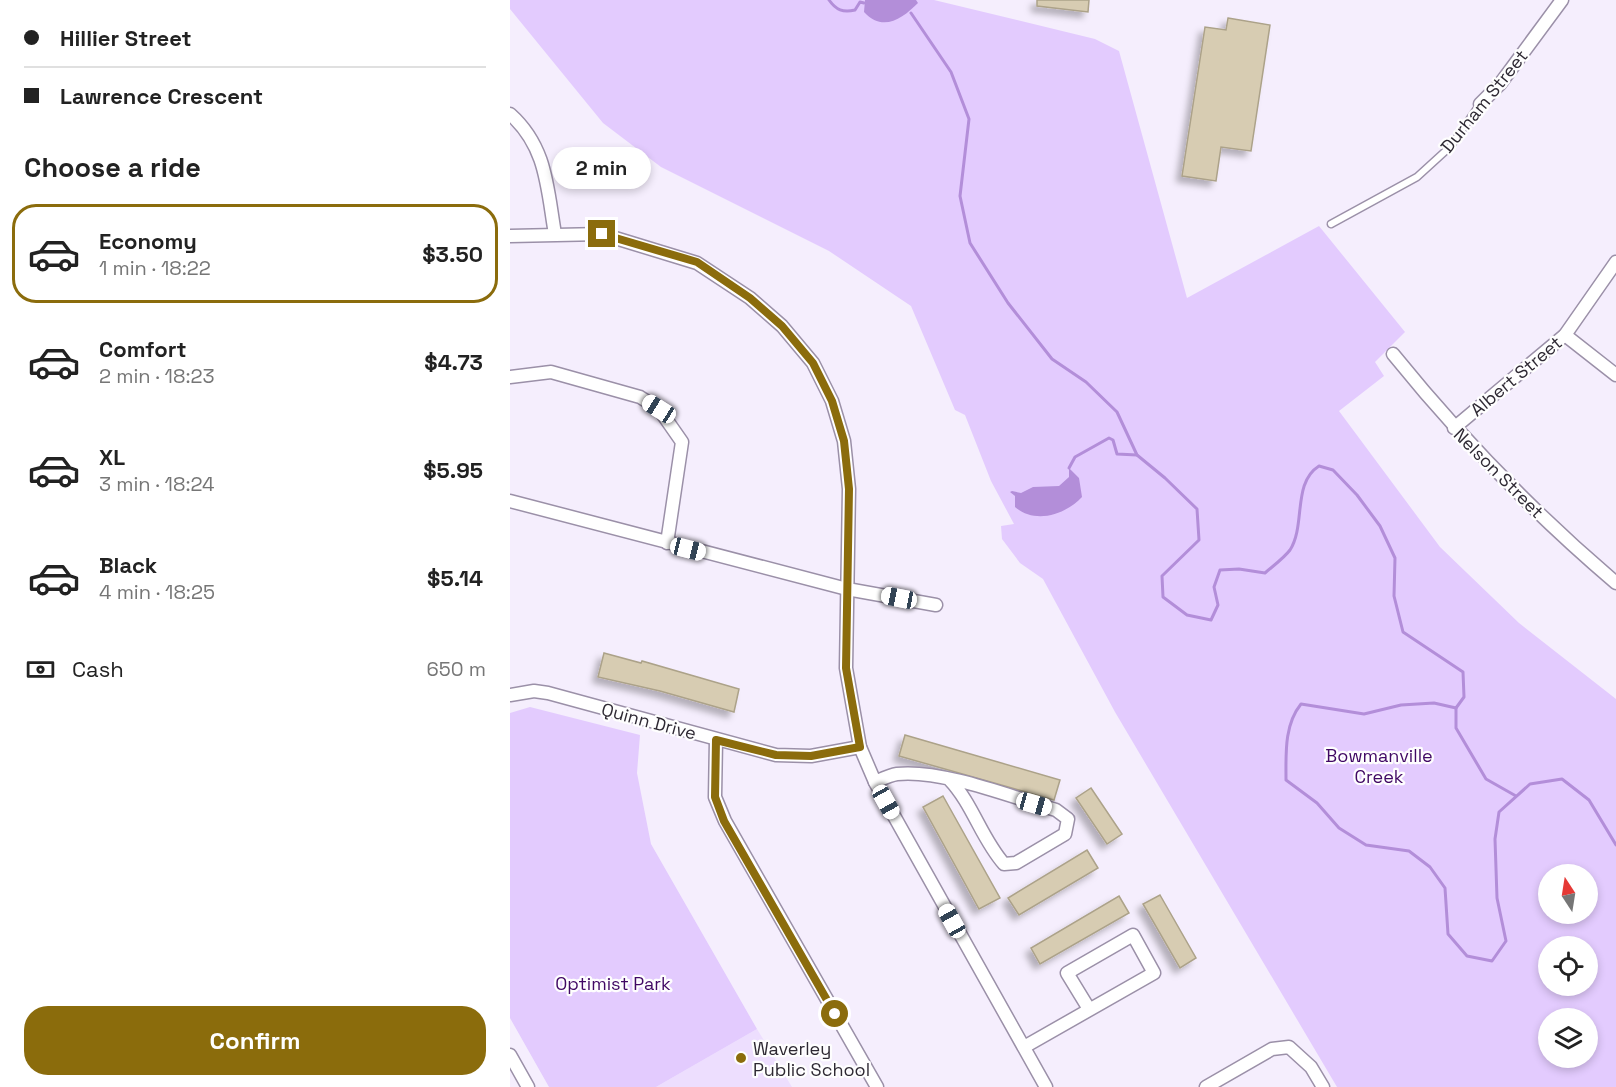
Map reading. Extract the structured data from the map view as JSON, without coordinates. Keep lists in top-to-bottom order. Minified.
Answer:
{"streets":{"street":["Durham Street","Albert Street","Nelson Street","Quinn Drive"]},"crossings":[["Albert Street","Nelson Street"]],"parks":["Bowmanville Creek","Optimist Park"],"places":["Waverley Public School"],"north":"top","page":{"banner":["Hillier Street","Lawrence Crescent"],"heading":"Choose a ride","bubble":"2 min","list":[{"name":"Economy","note":"1 min · 18:22","value":"$3.50"},{"name":"Comfort","note":"2 min · 18:23","value":"$4.73"},{"name":"XL","note":"3 min · 18:24","value":"$5.95"},{"name":"Black","note":"4 min · 18:25","value":"$5.14"}],"pay":["Cash","650 m"],"buttons":"Confirm"}}
